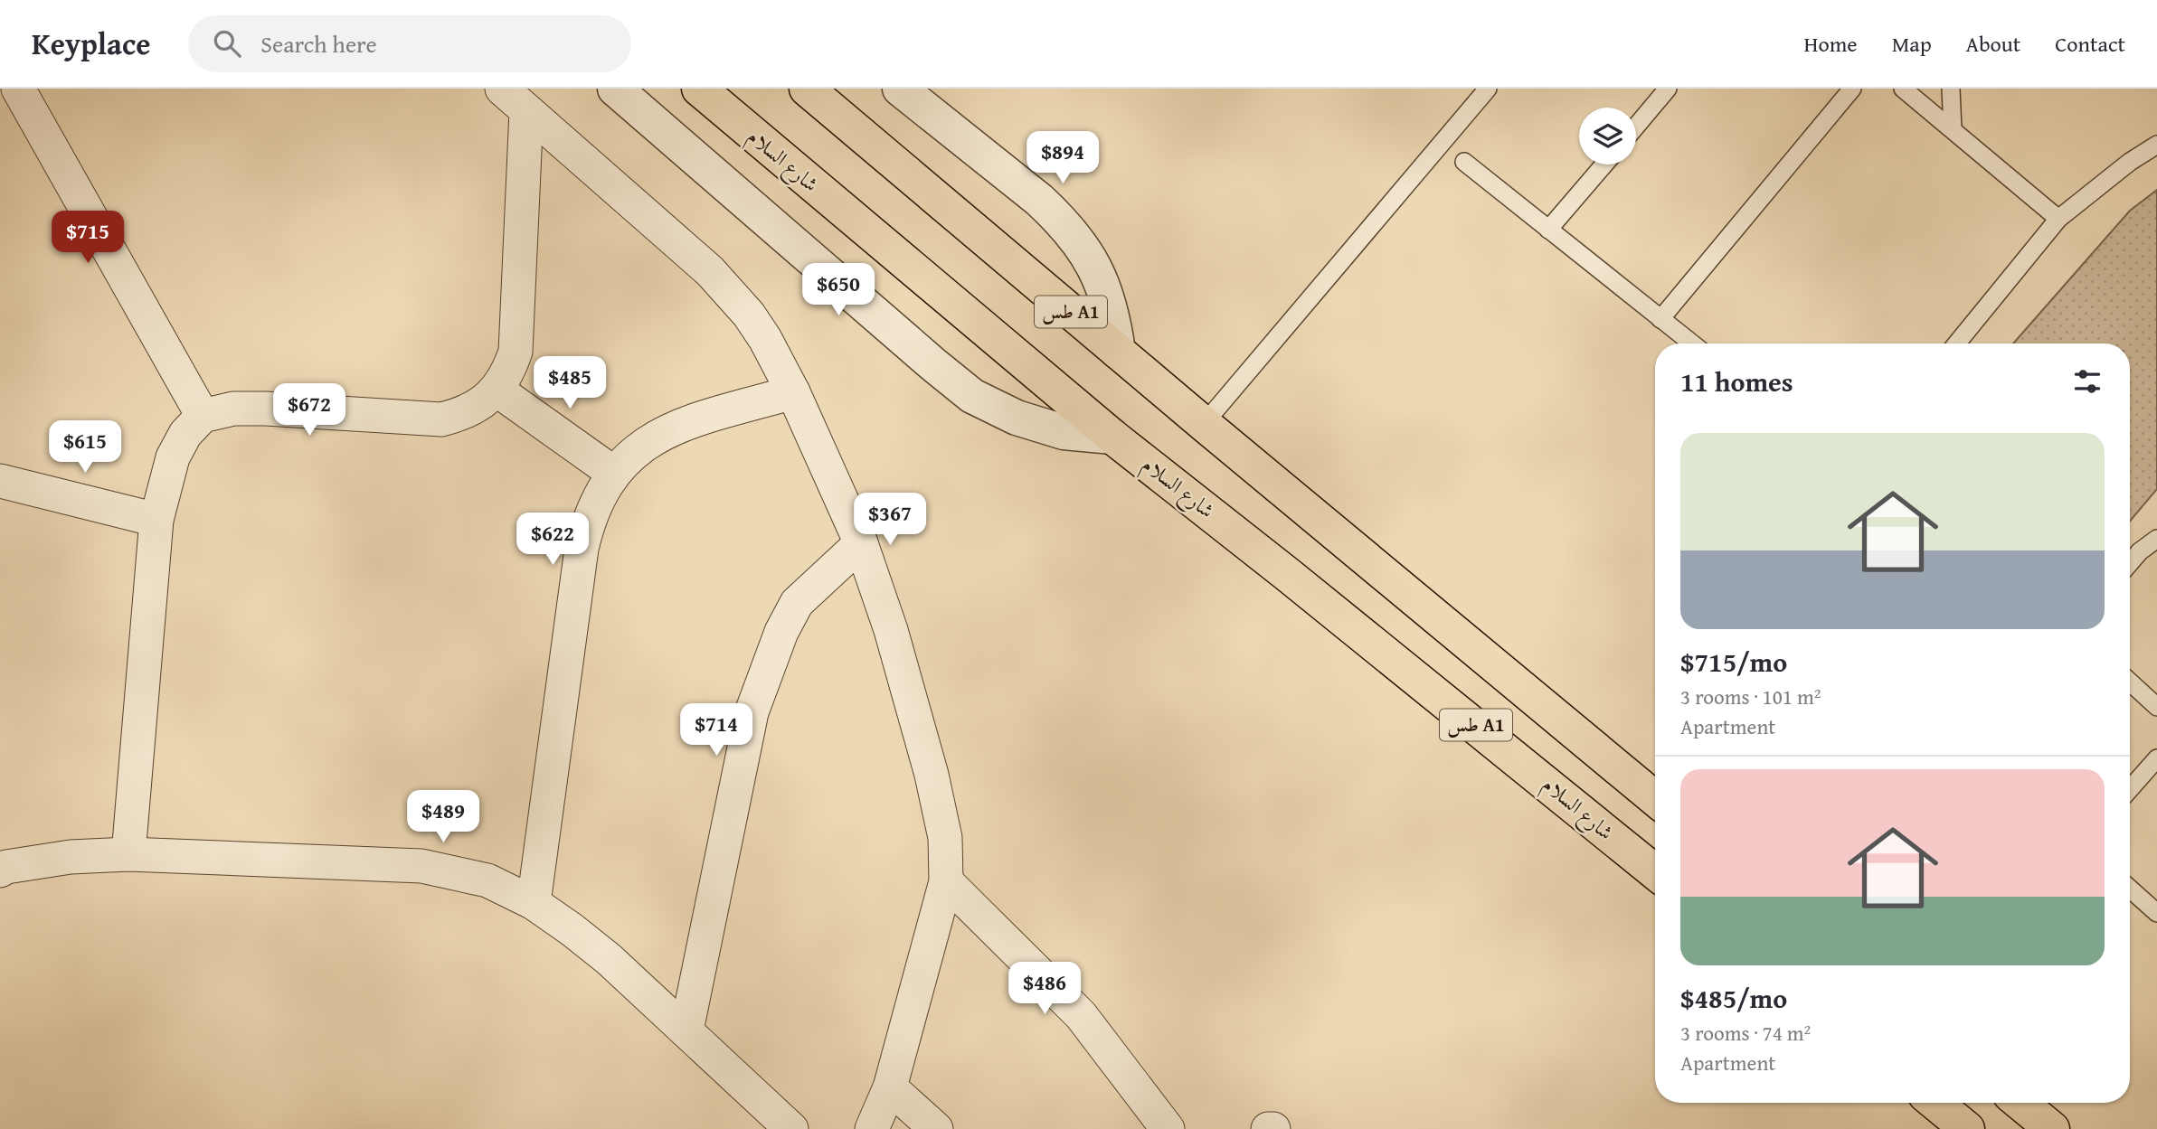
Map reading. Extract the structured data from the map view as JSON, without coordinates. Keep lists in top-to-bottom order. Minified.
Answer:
{"streets":{"highway":["شارع السلام","طس A1"]},"page":{"header":"Keyplace","search":"Search here","nav":["Home","Map","About","Contact"],"price":["$894","$715","$650","$485","$672","$615","$367","$622","$714","$489","$486"],"heading":"11 homes","list":[{"name":"$715/mo","note":"3 rooms · 101 m² · Apartment"},{"name":"$485/mo","note":"3 rooms · 74 m² · Apartment"}]}}
